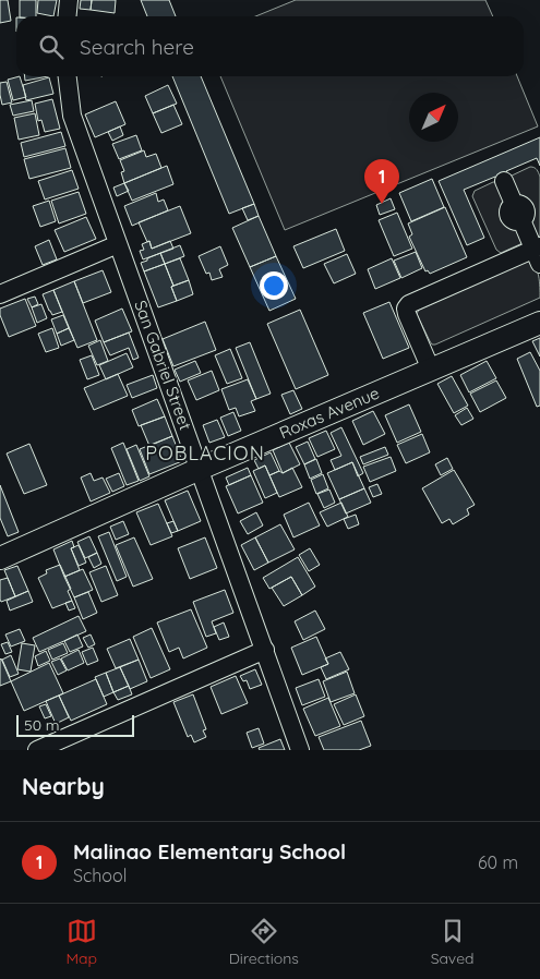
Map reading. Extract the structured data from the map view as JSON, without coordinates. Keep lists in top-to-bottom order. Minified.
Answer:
{"streets":{"main road":["Roxas Avenue"],"street":["San Gabriel Street"]},"crossings":[["San Gabriel Street","Roxas Avenue"]],"districts":["POBLACION"],"scale_bar":"50 m","north":"top right","page":{"search":"Search here","pins":"1","scale":"50 m","heading":"Nearby","list":[{"mark":"1","name":"Malinao Elementary School","note":"School","value":"60 m"}],"nav":["Map","Directions","Saved"]}}
